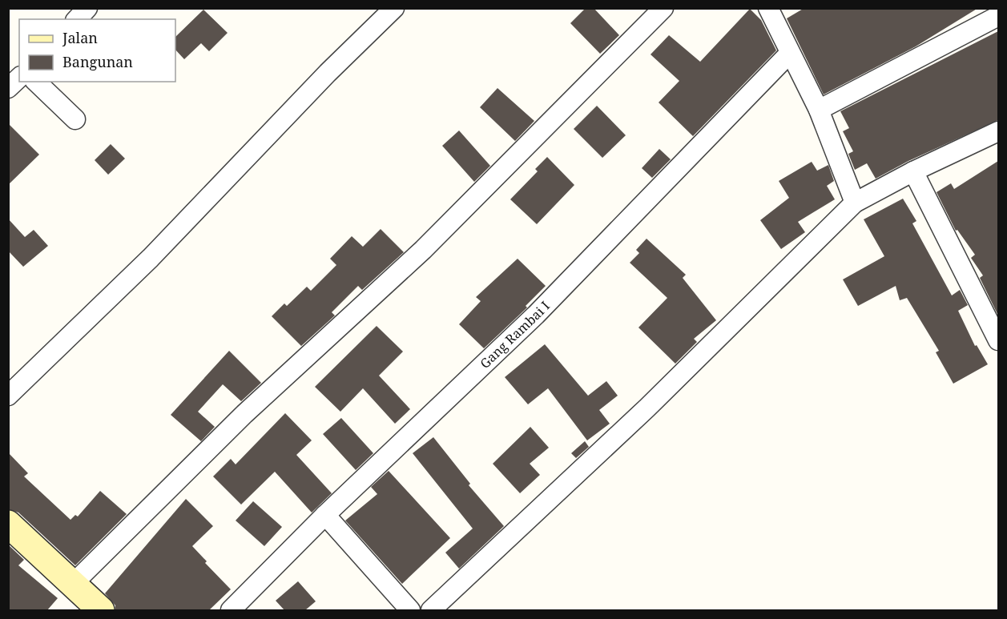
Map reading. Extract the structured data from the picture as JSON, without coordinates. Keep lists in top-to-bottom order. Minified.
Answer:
{"streets":{"street":["Gang Rambai I"]},"legend":["Jalan","Bangunan"]}
